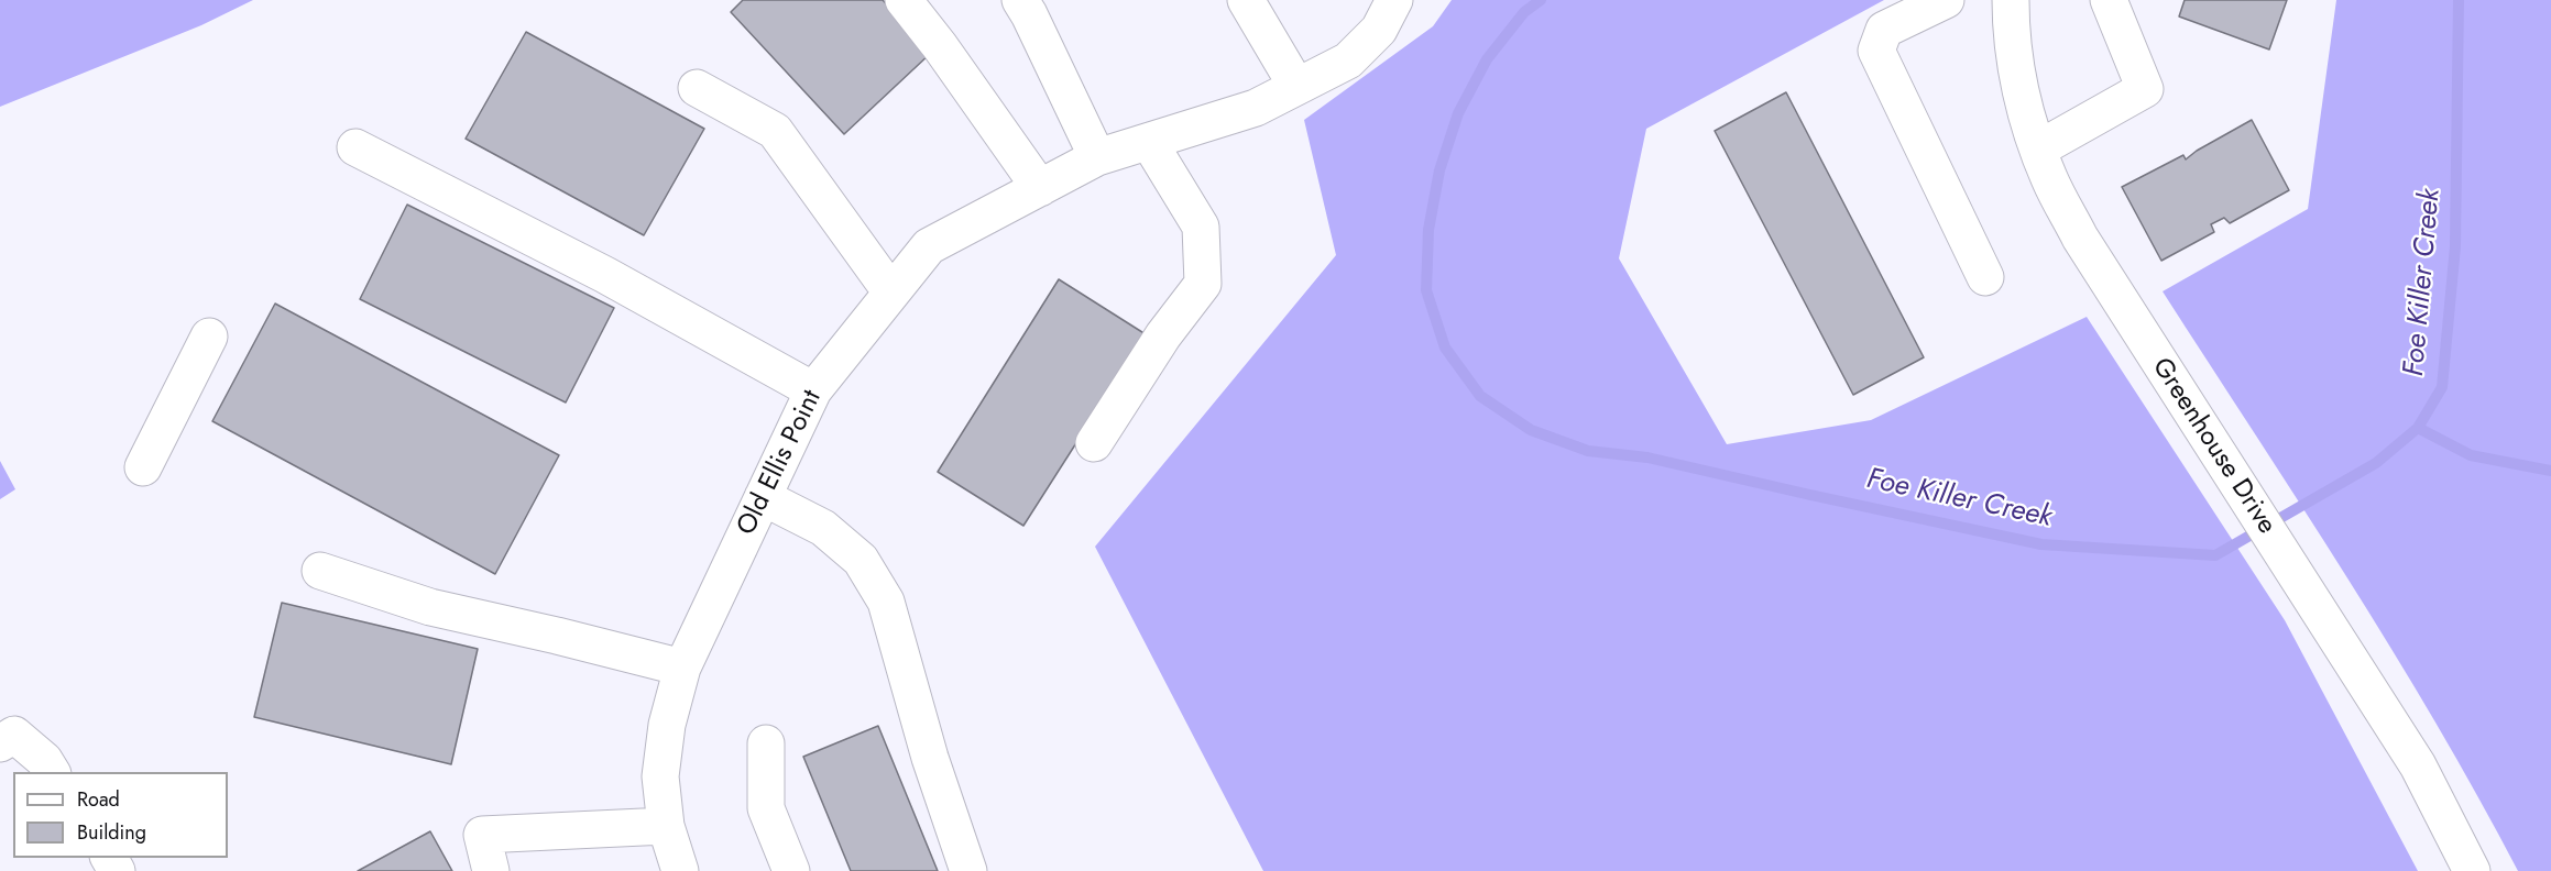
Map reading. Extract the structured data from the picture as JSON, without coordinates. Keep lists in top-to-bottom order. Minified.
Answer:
{"streets":{"street":["Greenhouse Drive","Old Ellis Point"]},"water":["Foe Killer Creek"],"legend":["Road","Building"]}
